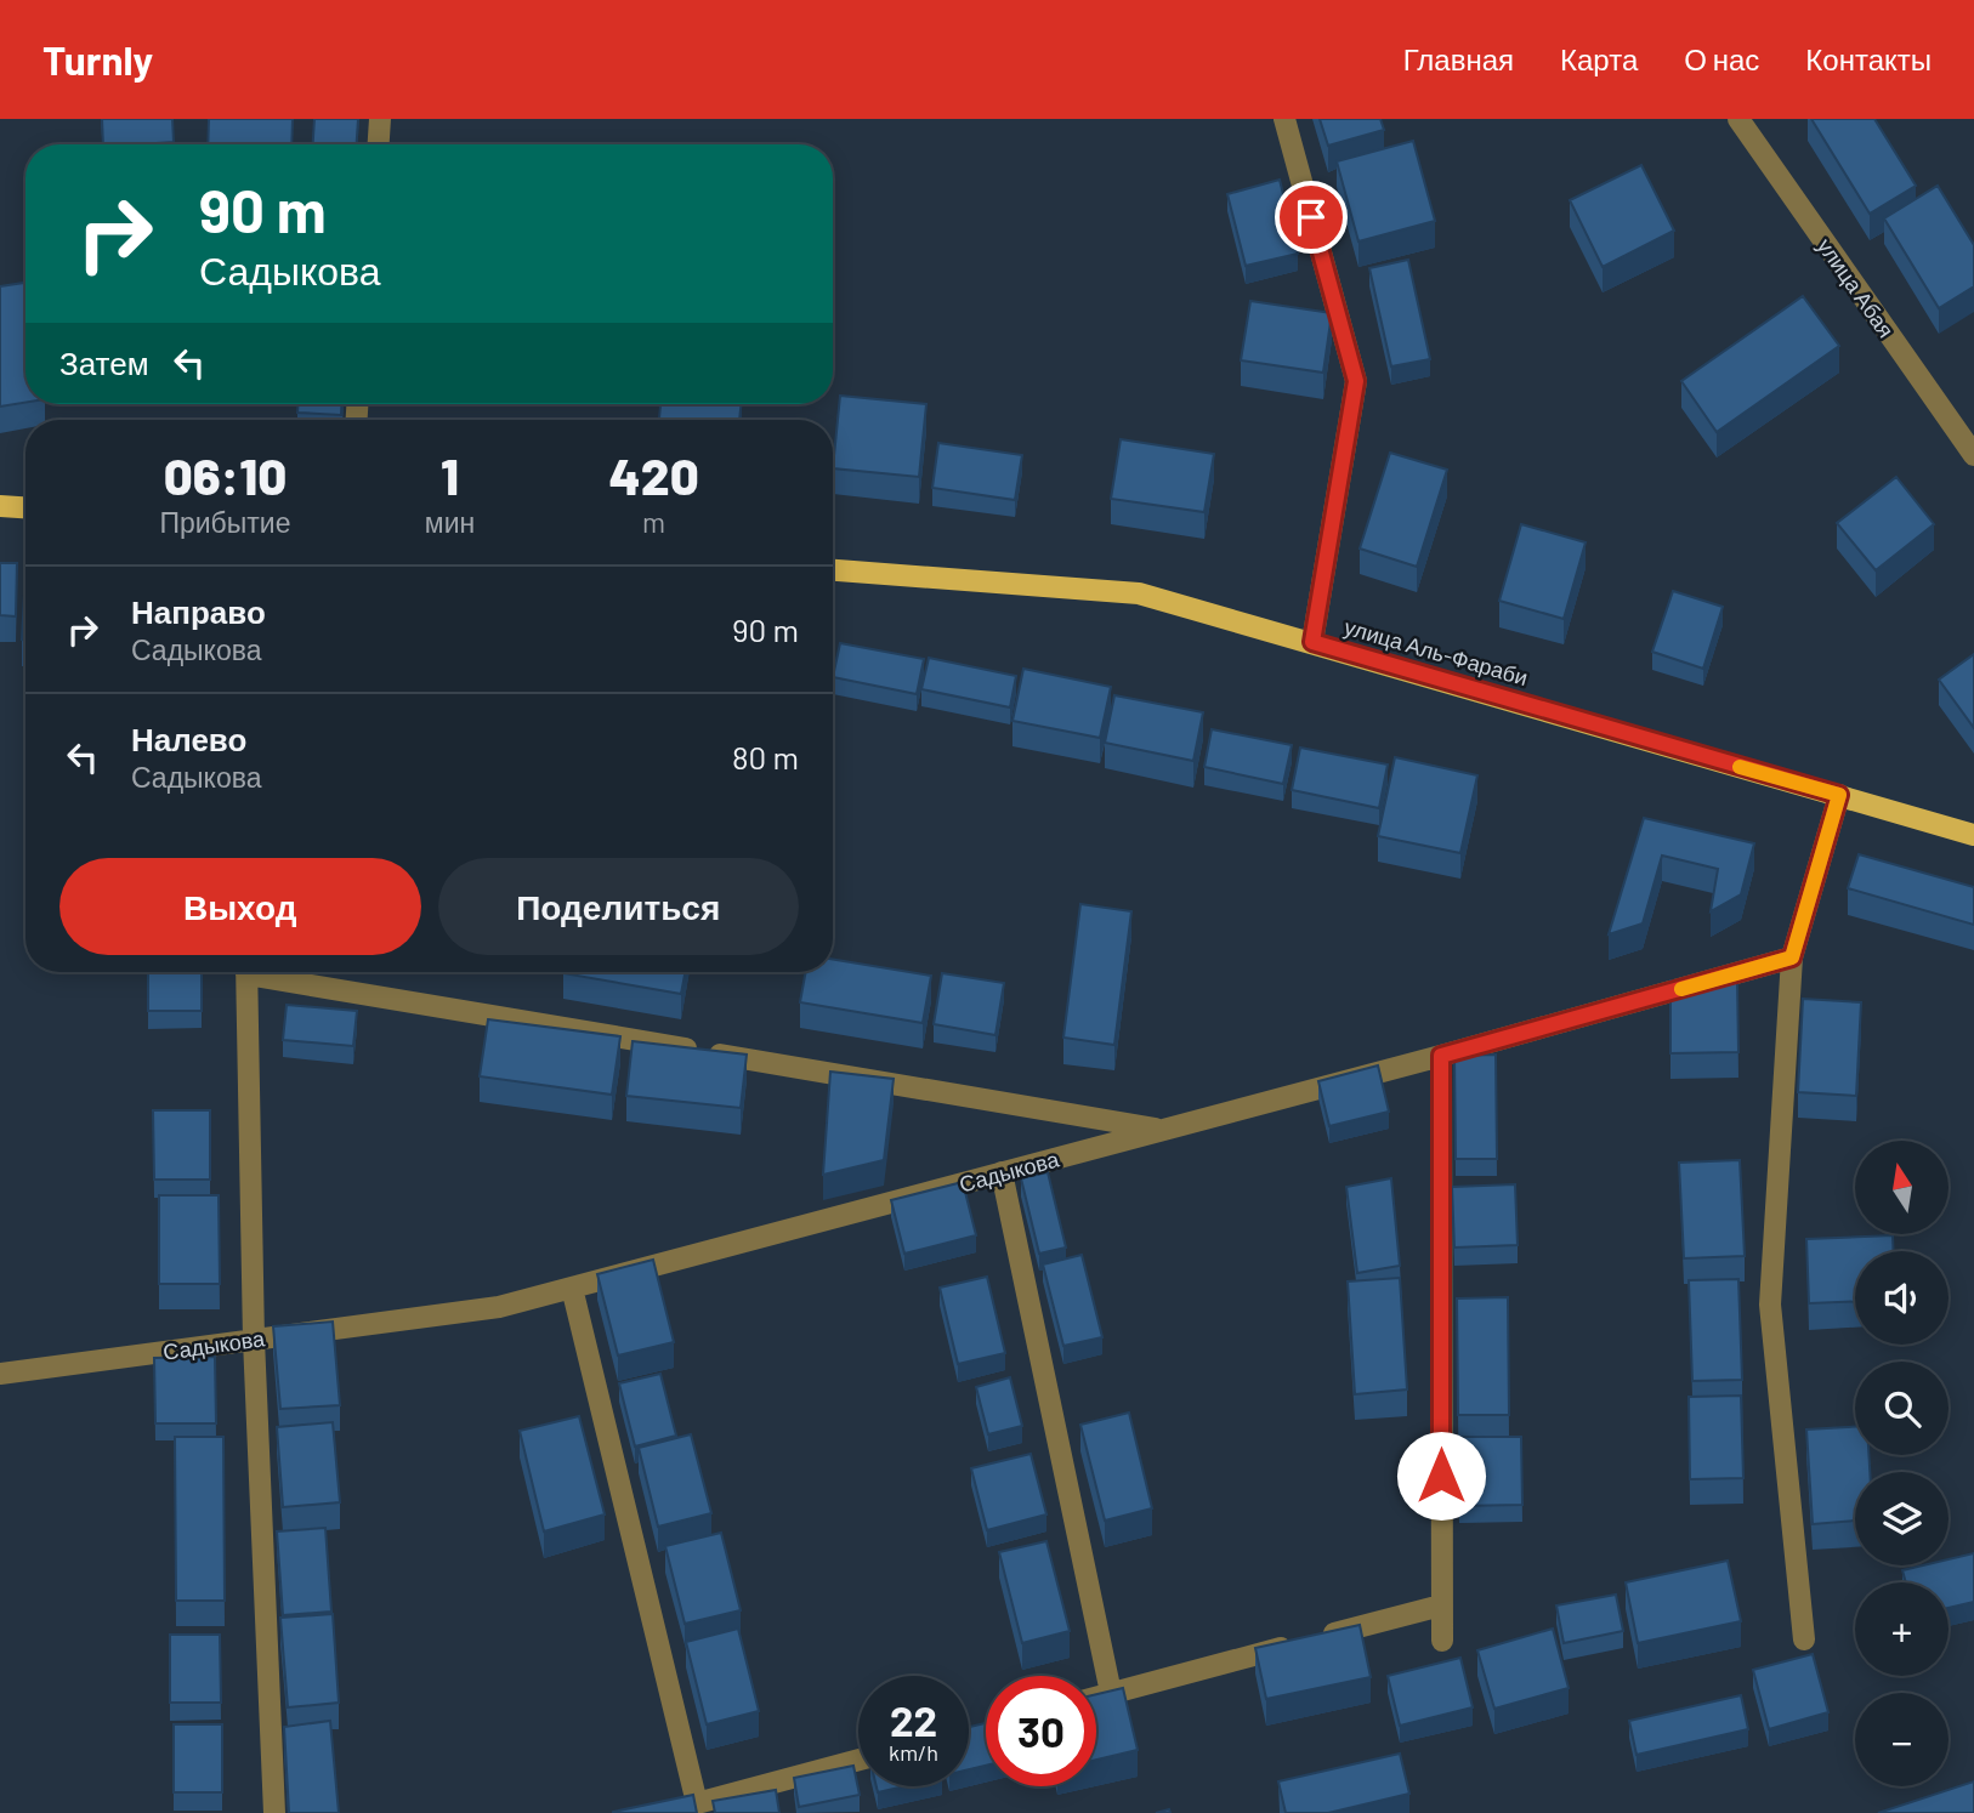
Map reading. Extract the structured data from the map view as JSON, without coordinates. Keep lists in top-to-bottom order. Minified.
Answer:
{"streets":{"main road":["улица Аль-Фараби"],"street":["улица Абая","Садыкова"]},"north":"top","page":{"header":"Turnly","nav":["Главная","Карта","О нас","Контакты"],"turn":["90 m","Садыкова"],"then":"Затем","eta":["06:10","Прибытие","1","мин","420","m"],"list":[{"name":"Направо","note":"Садыкова","value":"90 m"},{"name":"Налево","note":"Садыкова","value":"80 m"}],"buttons":["Выход","Поделиться"],"map_buttons":["+","−"],"speed":"22 km/h","limit":"30"}}
